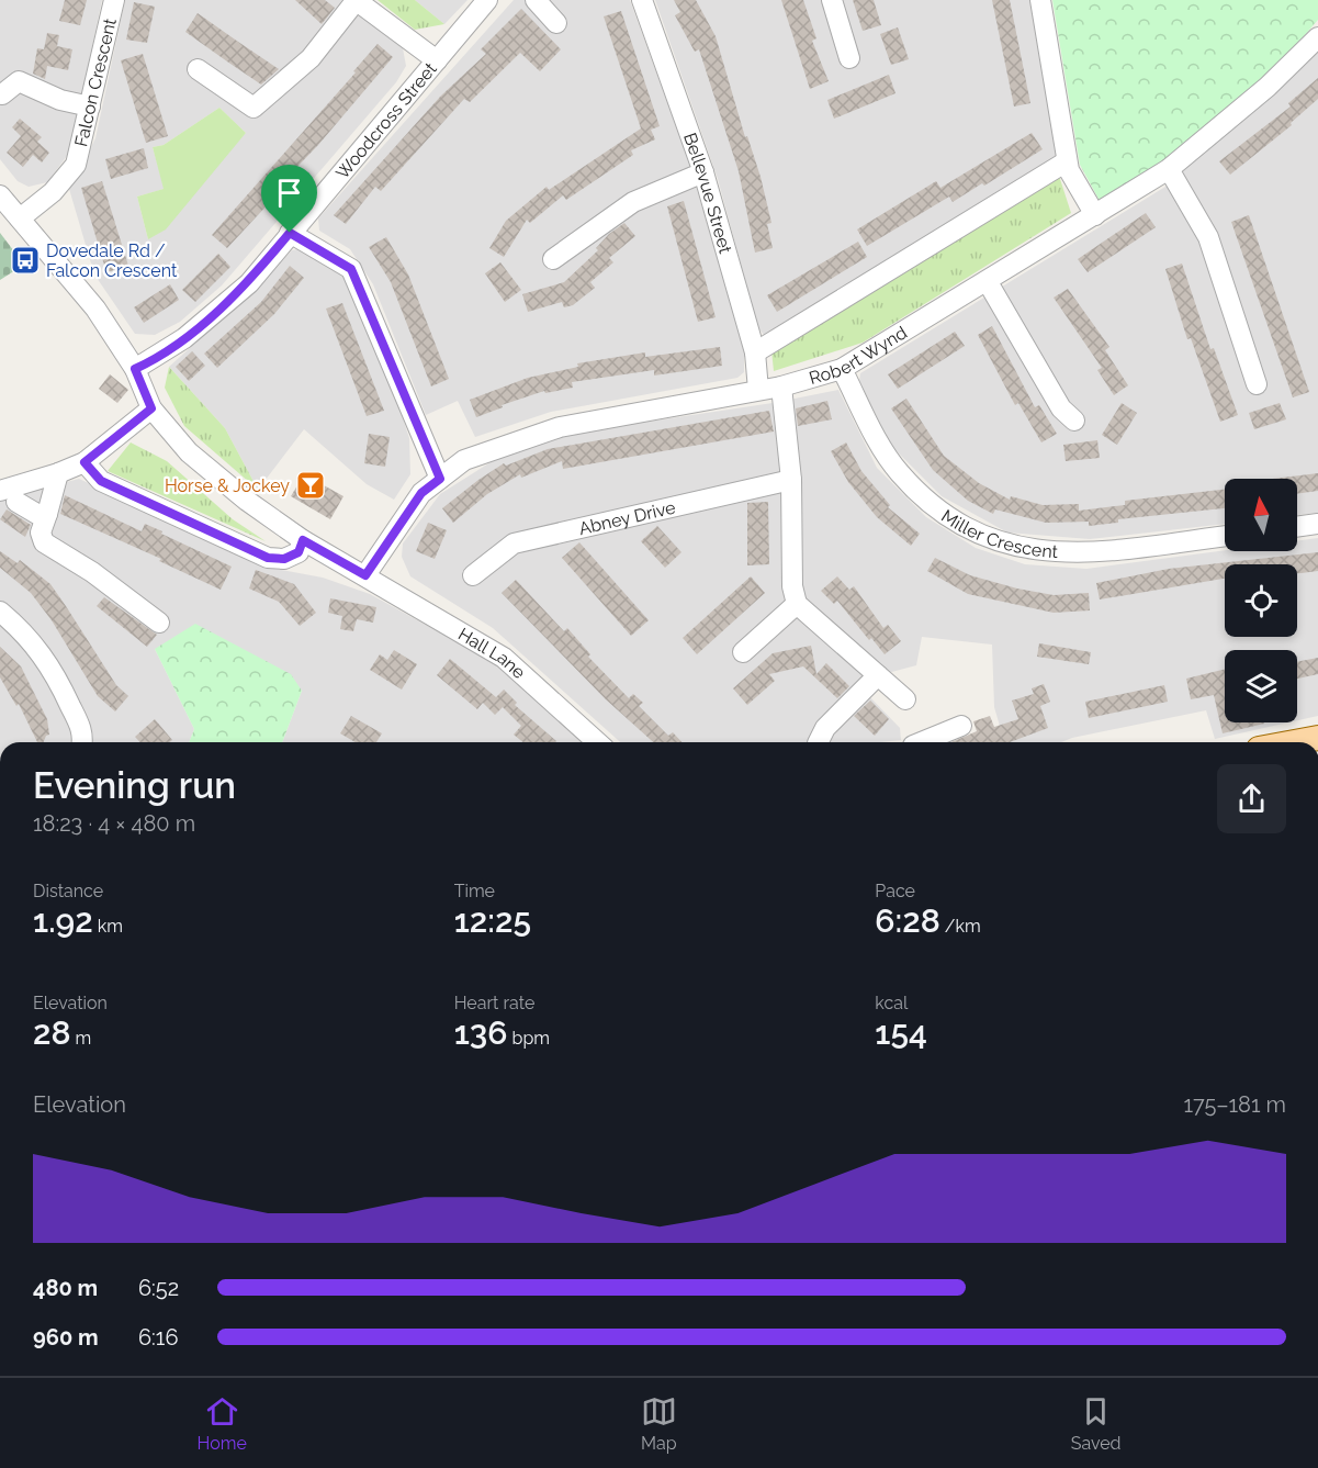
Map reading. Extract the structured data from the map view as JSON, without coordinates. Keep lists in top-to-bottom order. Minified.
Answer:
{"streets":{"street":["Falcon Crescent","Woodcross Street","Bellevue Street","Robert Wynd","Abney Drive","Miller Crescent","Hall Lane"]},"crossings":[["Woodcross Street","Hall Lane"],["Bellevue Street","Robert Wynd"],["Robert Wynd","Miller Crescent"],["Robert Wynd","Hall Lane"]],"places":{"bus stop":["Dovedale Rd / Falcon Crescent"],"bar":["Horse & Jockey"]},"north":"top","page":{"heading":["Evening run","18:23 · 4 × 480 m"],"stats":[["Distance","1.92 km"],["Time","12:25"],["Pace","6:28 /km"],["Elevation","28 m"],["Heart rate","136 bpm"],["kcal","154"]],"chart":["Elevation","175–181 m"],"list":[{"name":"480 m","note":"6:52"},{"name":"960 m","note":"6:16"}],"tabs":["Home","Map","Saved"]}}
